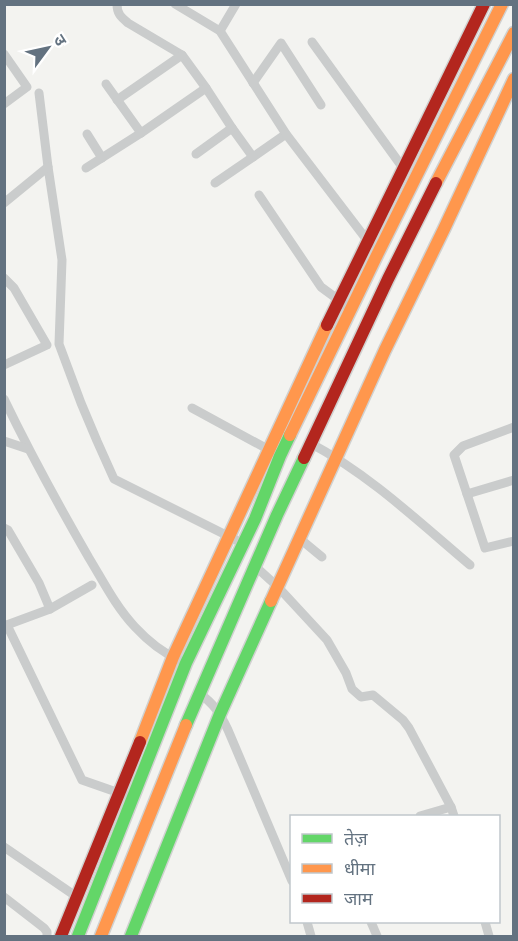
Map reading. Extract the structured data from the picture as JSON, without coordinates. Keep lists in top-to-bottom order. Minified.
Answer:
{"legend":["तेज़","धीमा","जाम"],"north":"top right"}
